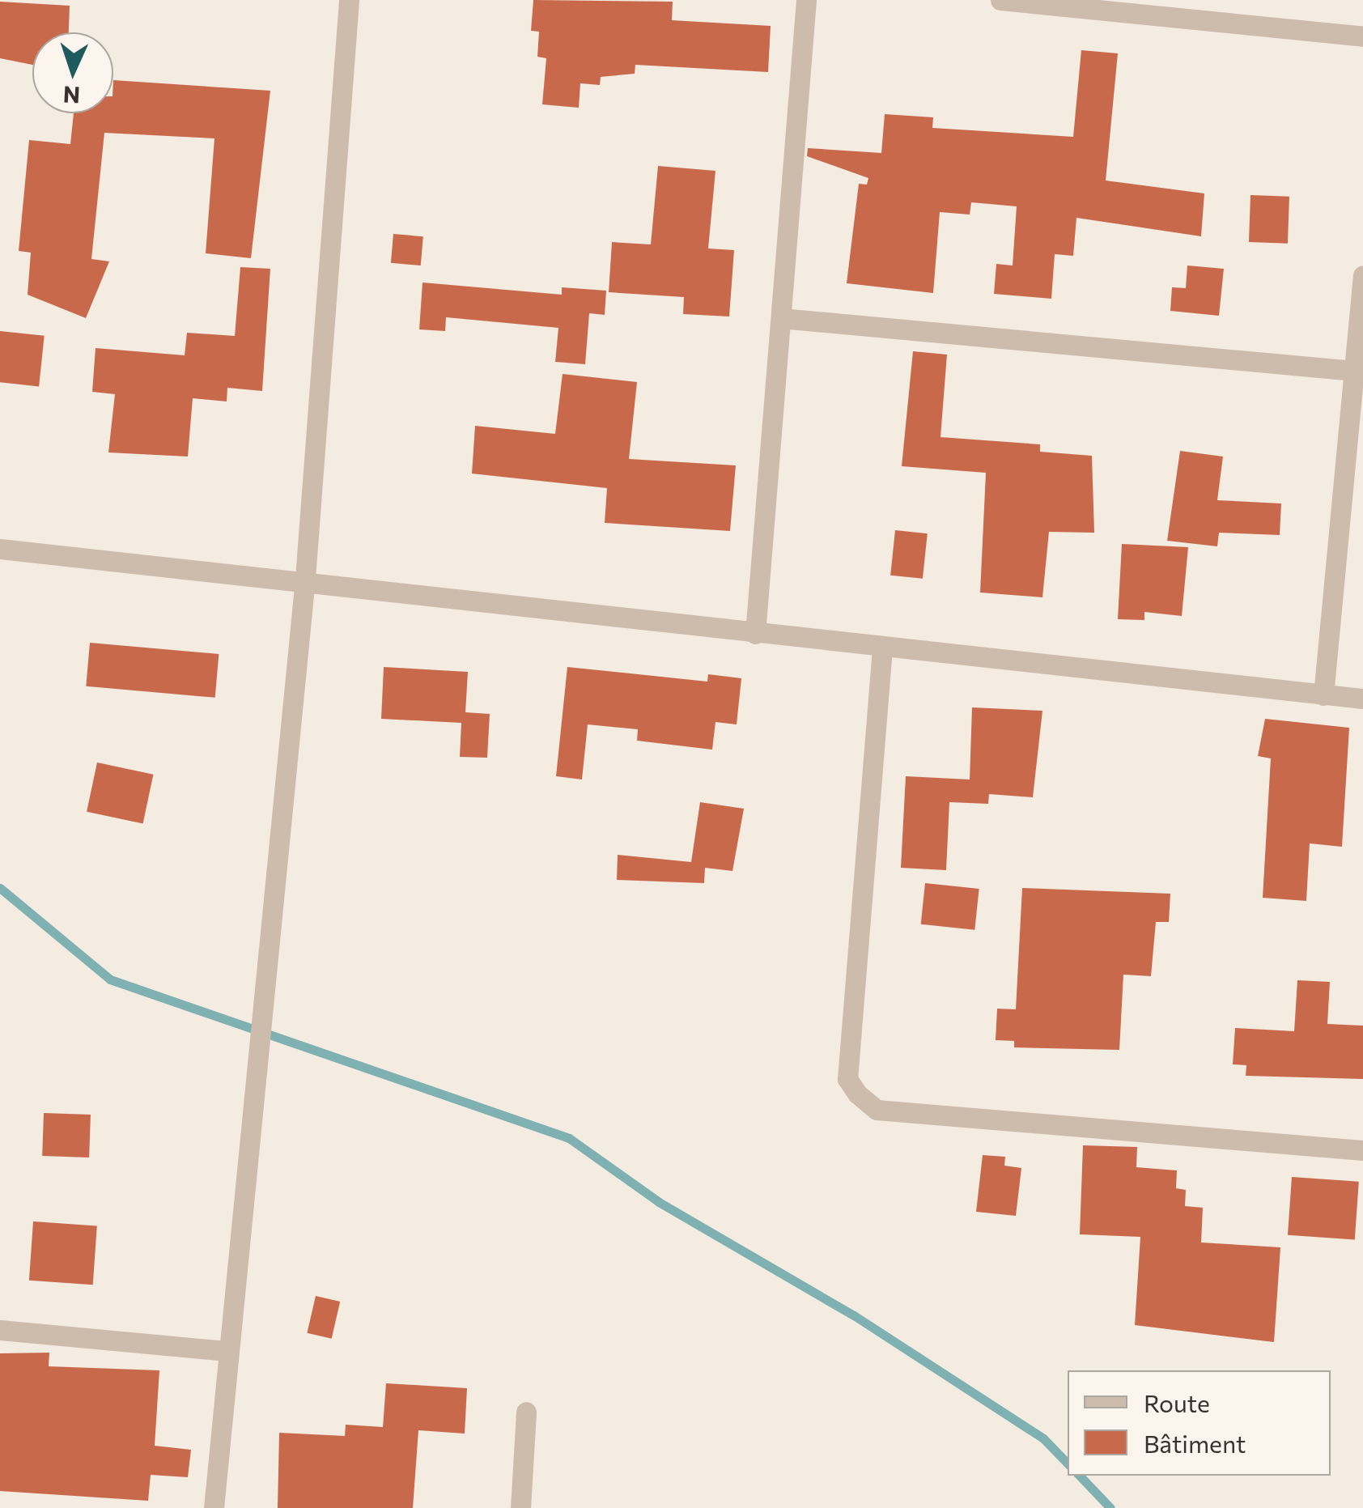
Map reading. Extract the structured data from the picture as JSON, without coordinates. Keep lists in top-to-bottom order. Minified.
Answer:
{"legend":["Route","Bâtiment"],"north":"bottom"}
